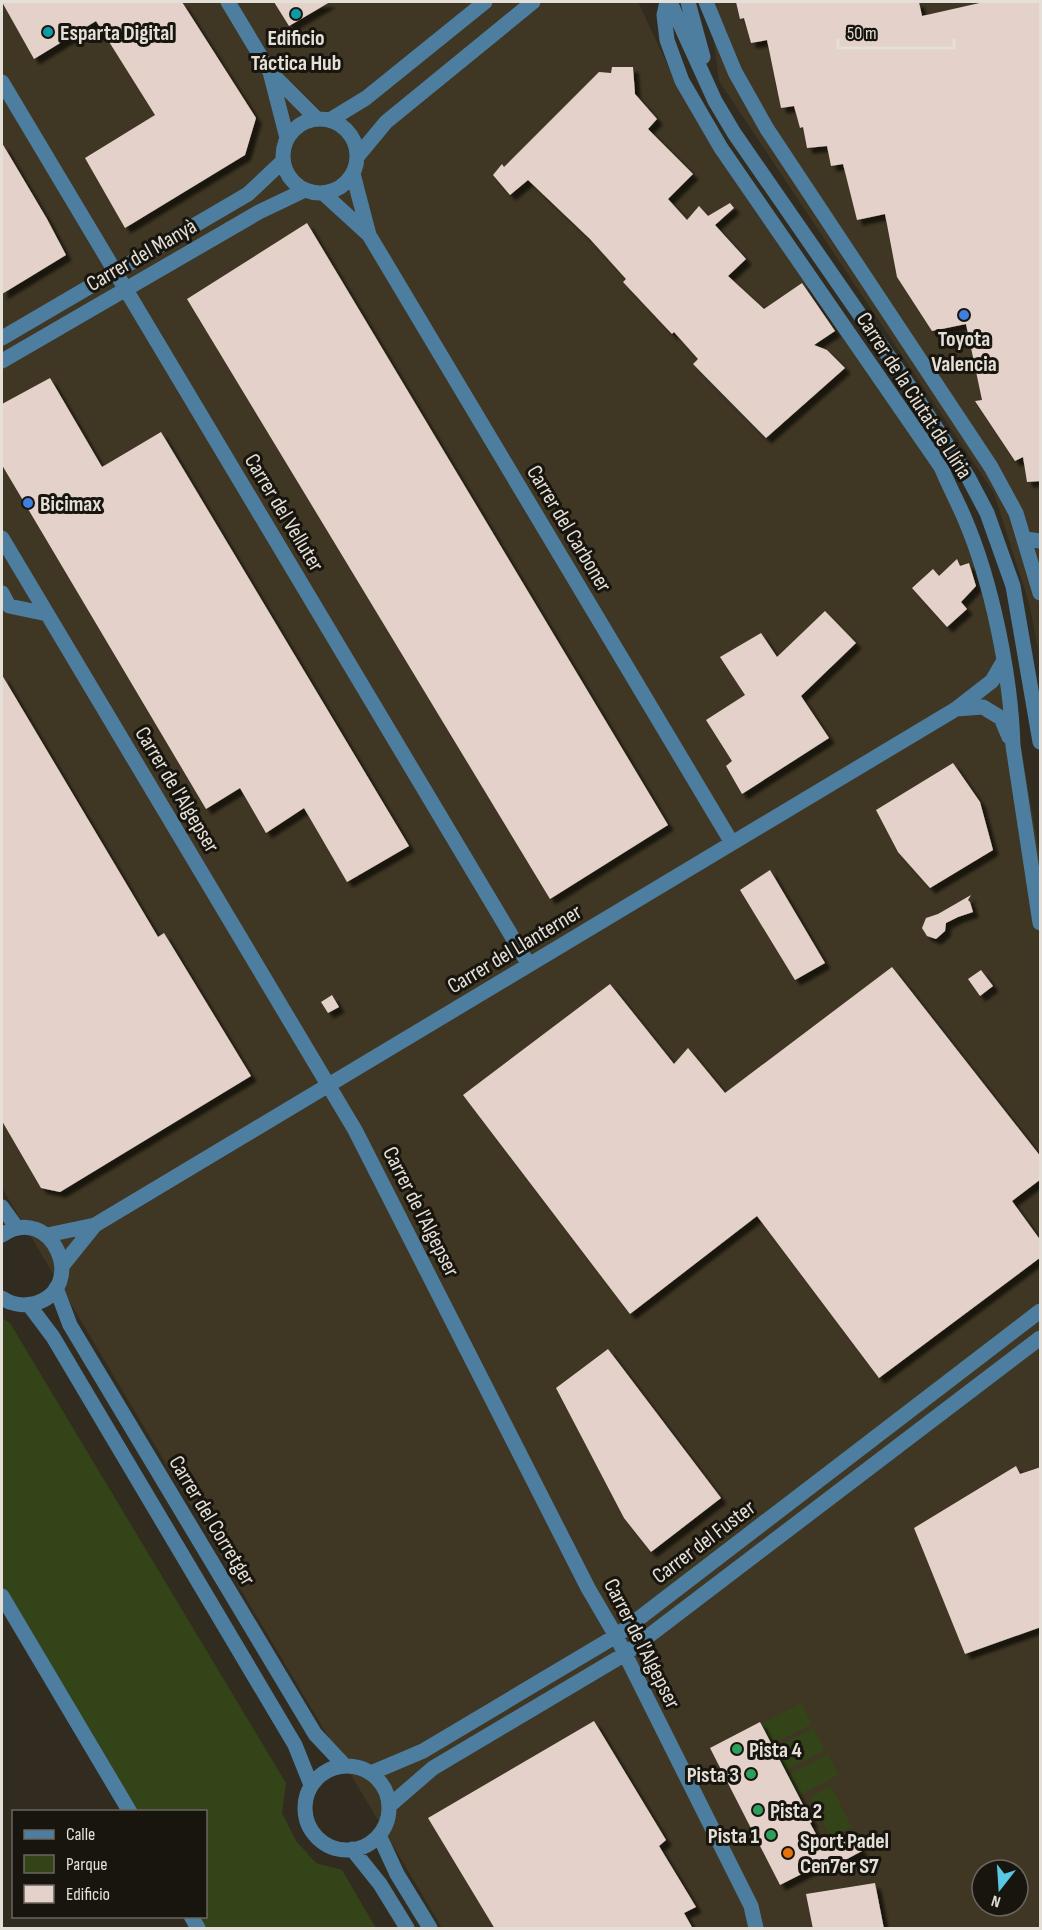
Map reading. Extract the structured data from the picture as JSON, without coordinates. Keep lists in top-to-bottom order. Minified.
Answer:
{"streets":{"street":["Carrer del Manyà","Carrer de la Ciutat de Llíria","Carrer del Velluter","Carrer del Carboner","Carrer de l'Algepser","Carrer del Llanterner","Carrer del Corretger","Carrer del Fuster"]},"crossings":[["Carrer del Manyà","Carrer del Velluter"],["Carrer del Manyà","Carrer del Carboner"],["Carrer de la Ciutat de Llíria","Carrer del Llanterner"],["Carrer del Velluter","Carrer del Llanterner"],["Carrer del Carboner","Carrer del Llanterner"],["Carrer de l'Algepser","Carrer del Llanterner"],["Carrer de l'Algepser","Carrer del Fuster"],["Carrer del Corretger","Carrer del Fuster"]],"places":["Edificio Táctica Hub","Esparta Digital","Toyota Valencia","Bicimax","Pista 4","Pista 3","Pista 2","Pista 1","Sport Padel Cen7er S7"],"legend":["Calle","Parque","Edificio"],"scale_bar":"50 m","north":"bottom"}
